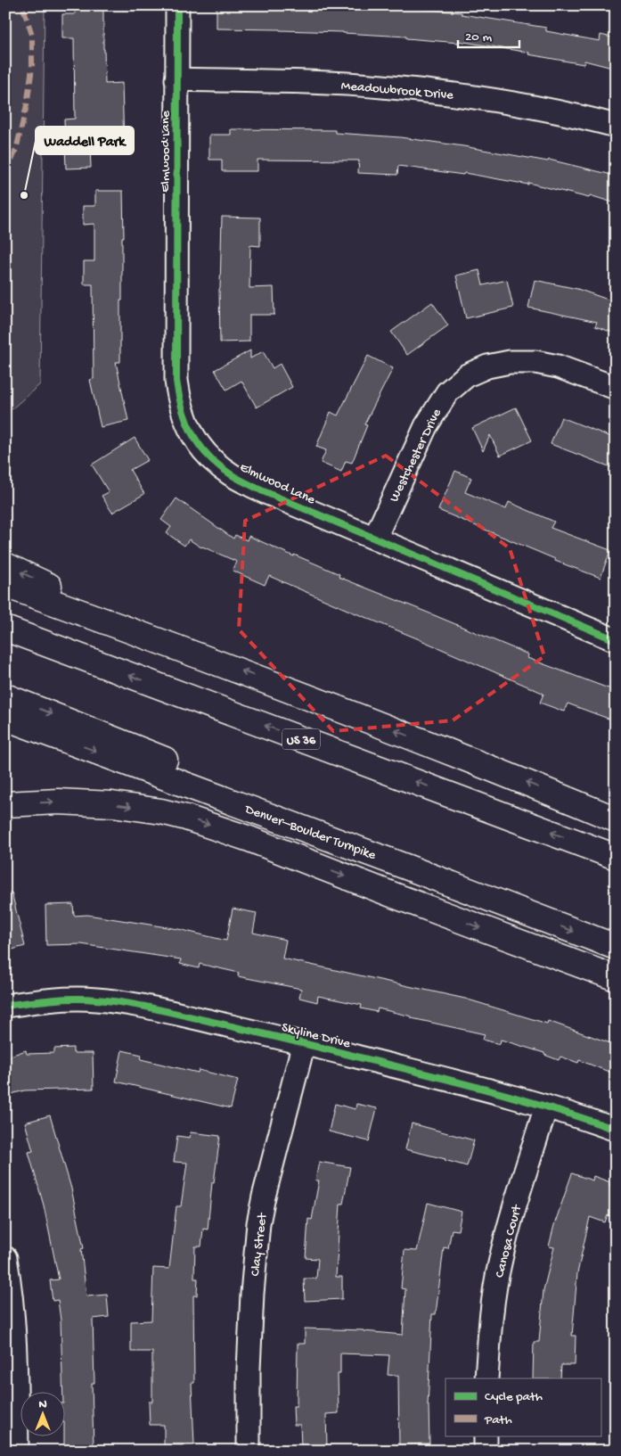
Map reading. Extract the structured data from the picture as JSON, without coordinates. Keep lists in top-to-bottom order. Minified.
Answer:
{"streets":{"highway":["US 36","Denver–Boulder Turnpike"],"street":["Meadowbrook Drive","Elmwood Lane","Westchester Drive","Skyline Drive","Canosa Court","Clay Street"]},"crossings":[["Meadowbrook Drive","Elmwood Lane"],["Elmwood Lane","Westchester Drive"],["Skyline Drive","Canosa Court"],["Skyline Drive","Clay Street"]],"places":["Waddell Park"],"legend":["Cycle path","Path"],"scale_bar":"20 m","north":"top"}
